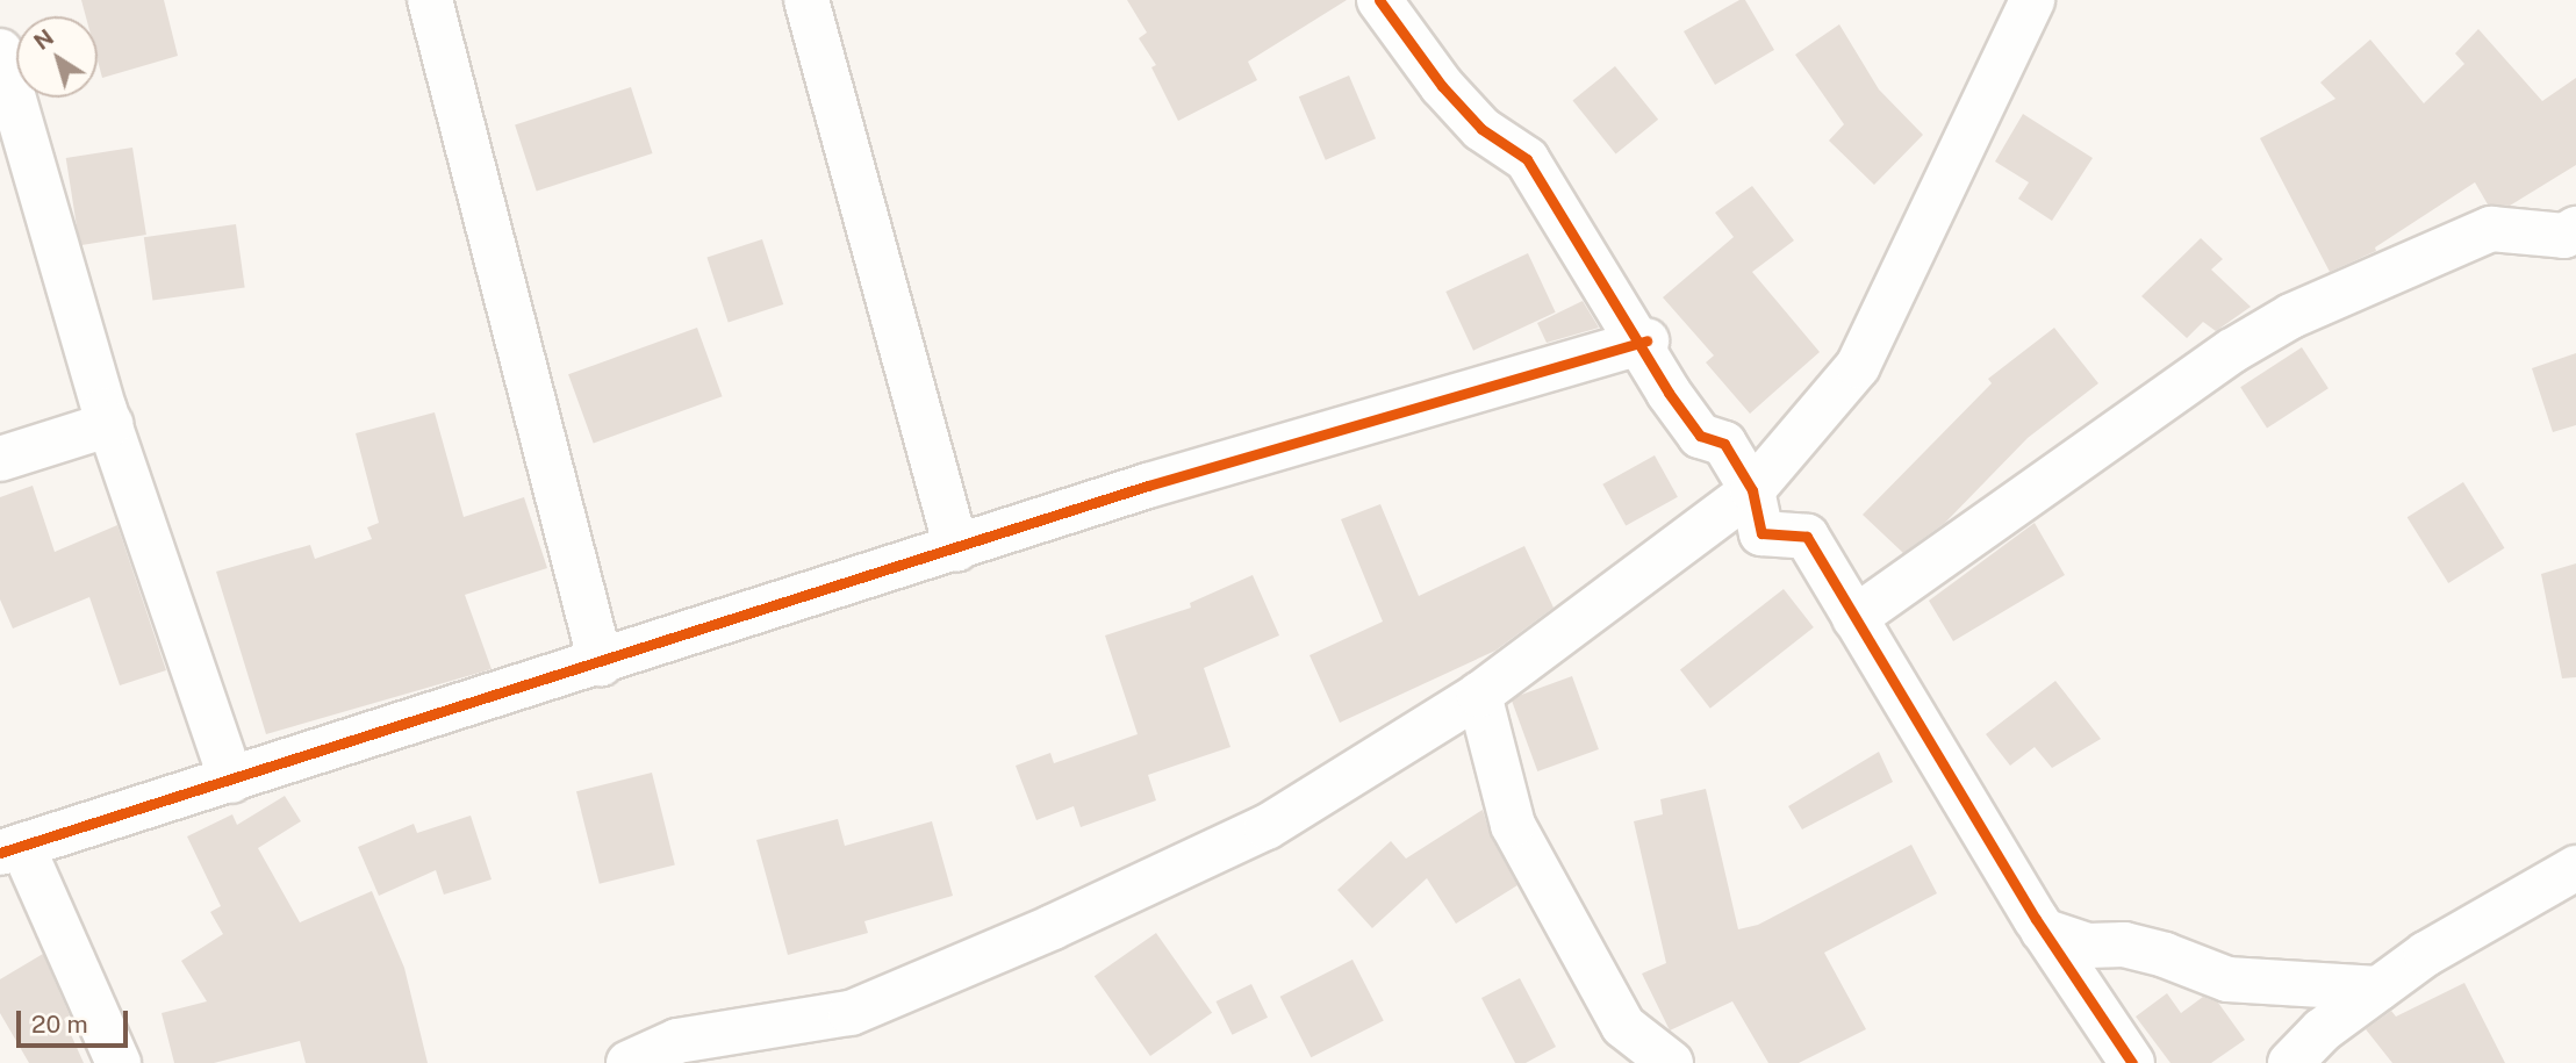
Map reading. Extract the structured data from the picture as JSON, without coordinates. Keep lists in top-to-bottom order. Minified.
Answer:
{"scale_bar":"20 m","north":"top left"}
